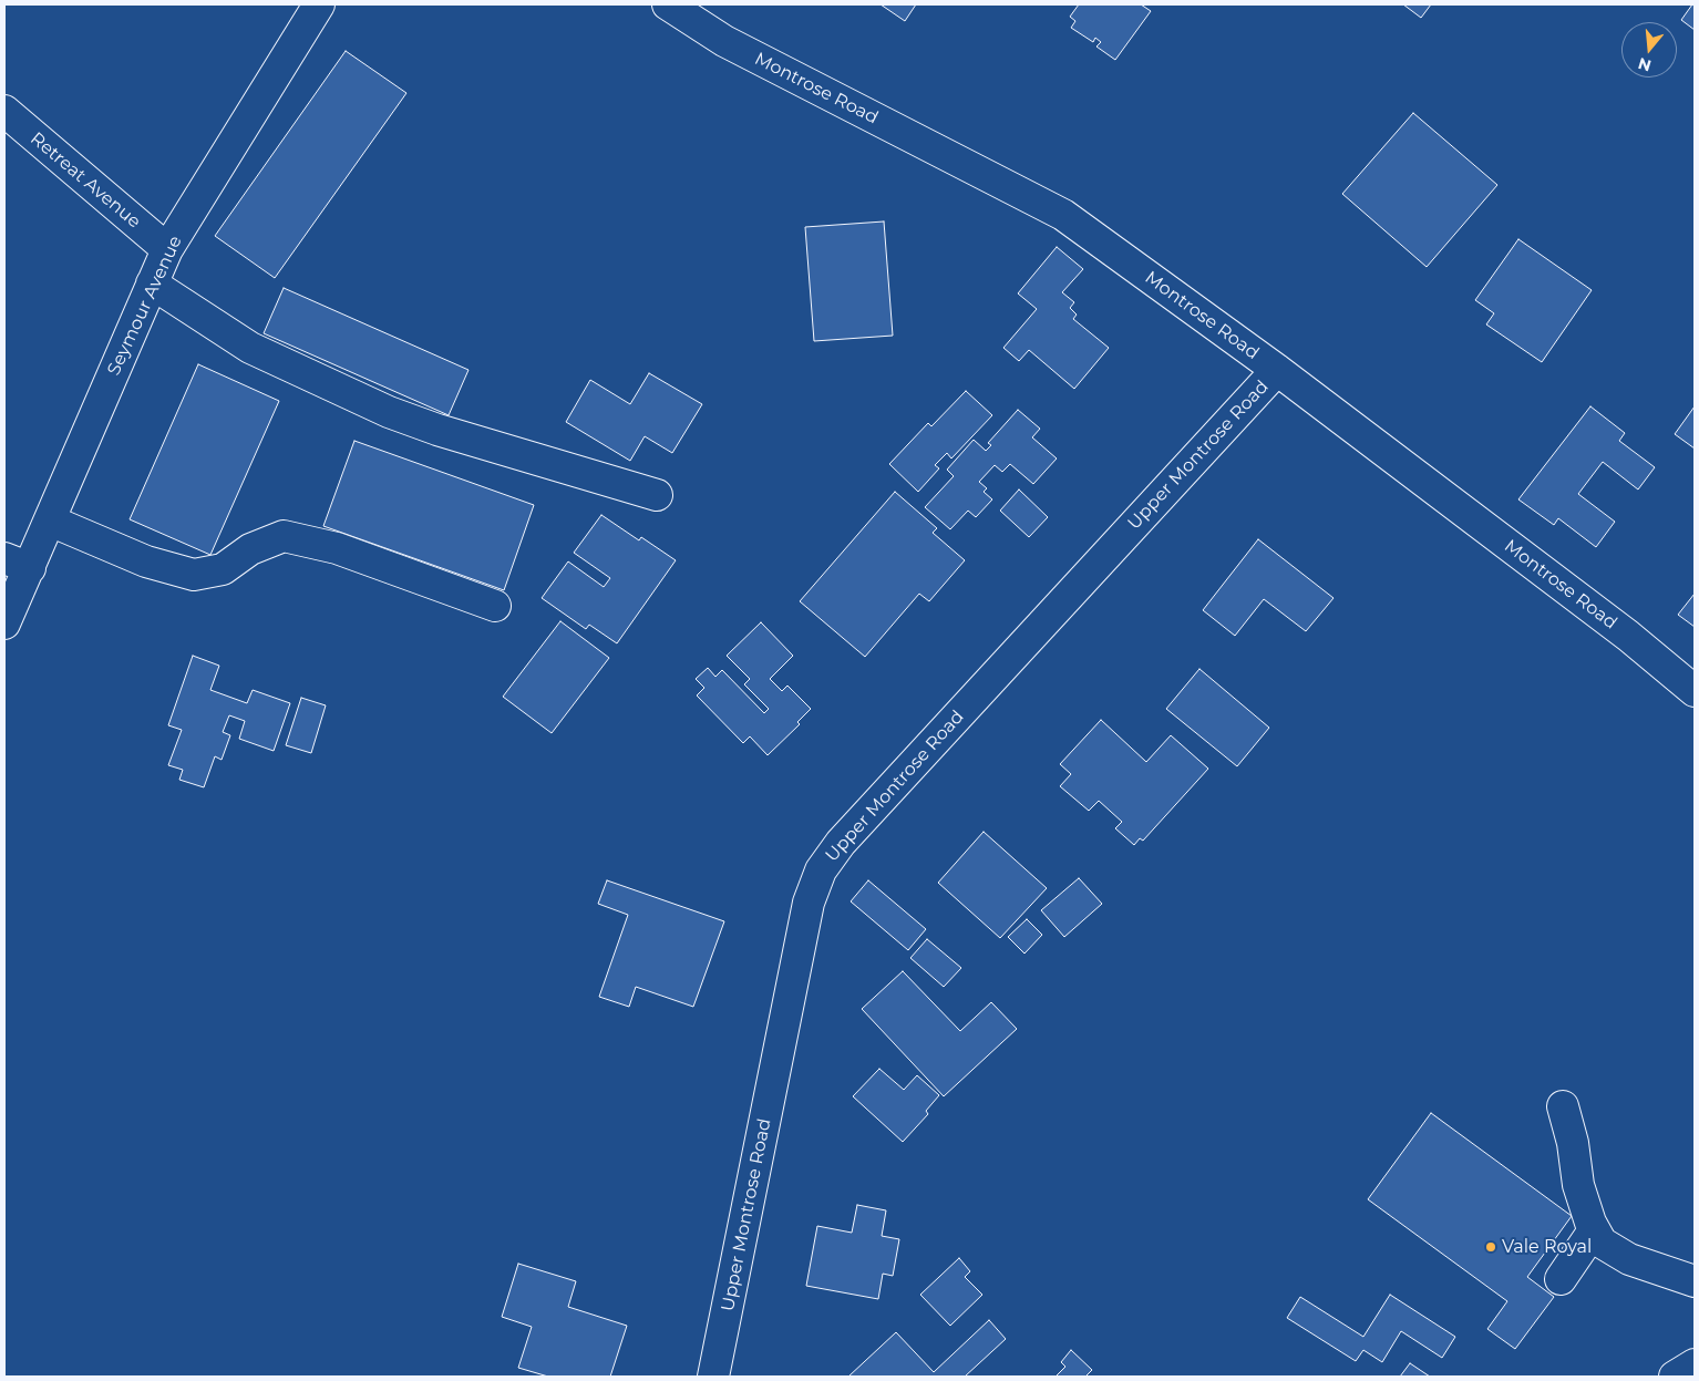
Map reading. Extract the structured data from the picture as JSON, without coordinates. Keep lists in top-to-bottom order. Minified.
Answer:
{"streets":{"street":["Montrose Road","Retreat Avenue","Seymour Avenue","Upper Montrose Road"]},"crossings":[["Montrose Road","Upper Montrose Road"],["Retreat Avenue","Seymour Avenue"]],"places":["Vale Royal"],"north":"bottom"}
